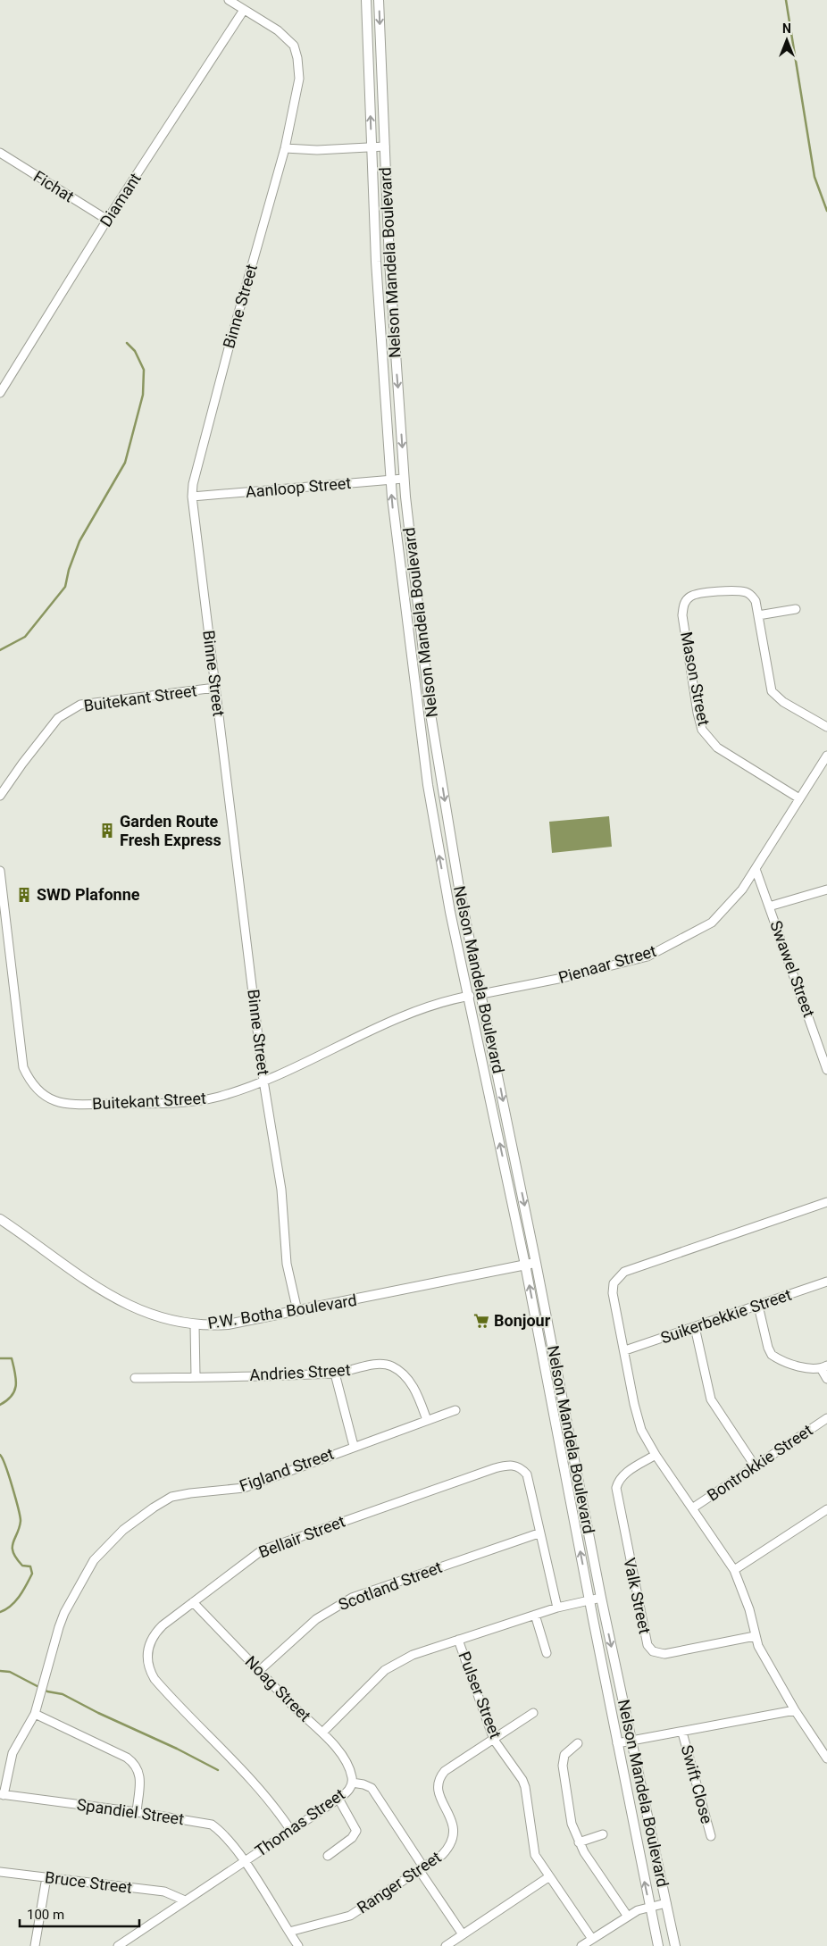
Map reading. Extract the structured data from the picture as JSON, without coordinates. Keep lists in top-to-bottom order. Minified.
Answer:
{"streets":{"street":["Fichat","Diamant","Nelson Mandela Boulevard","Binne Street","Aanloop Street","Mason Street","Buitekant Street","Pienaar Street","Swawel Street","P.W. Botha Boulevard","Suikerbekkie Street","Andries Street","Bontrokkie Street","Figland Street","Bellair Street","Scotland Street","Valk Street","Noag Street","Pulser Street","Swift Close","Spandiel Street","Thomas Street","Bruce Street","Ranger Street"]},"crossings":[["Fichat","Diamant"],["Diamant","Binne Street"],["Nelson Mandela Boulevard","Aanloop Street"],["Nelson Mandela Boulevard","Buitekant Street"],["Nelson Mandela Boulevard","Pienaar Street"],["Nelson Mandela Boulevard","P.W. Botha Boulevard"],["Binne Street","Aanloop Street"],["Binne Street","Buitekant Street"],["Binne Street","P.W. Botha Boulevard"],["Mason Street","Pienaar Street"],["Pienaar Street","Swawel Street"],["Andries Street","Figland Street"],["Figland Street","Spandiel Street"],["Bellair Street","Scotland Street"],["Bellair Street","Noag Street"],["Bellair Street","Thomas Street"],["Scotland Street","Noag Street"],["Noag Street","Thomas Street"],["Pulser Street","Ranger Street"],["Spandiel Street","Thomas Street"],["Spandiel Street","Ranger Street"]],"places":{"building":["Garden Route Fresh Express","SWD Plafonne"],"supermarket":["Bonjour"]},"scale_bar":"100 m","north":"top"}
